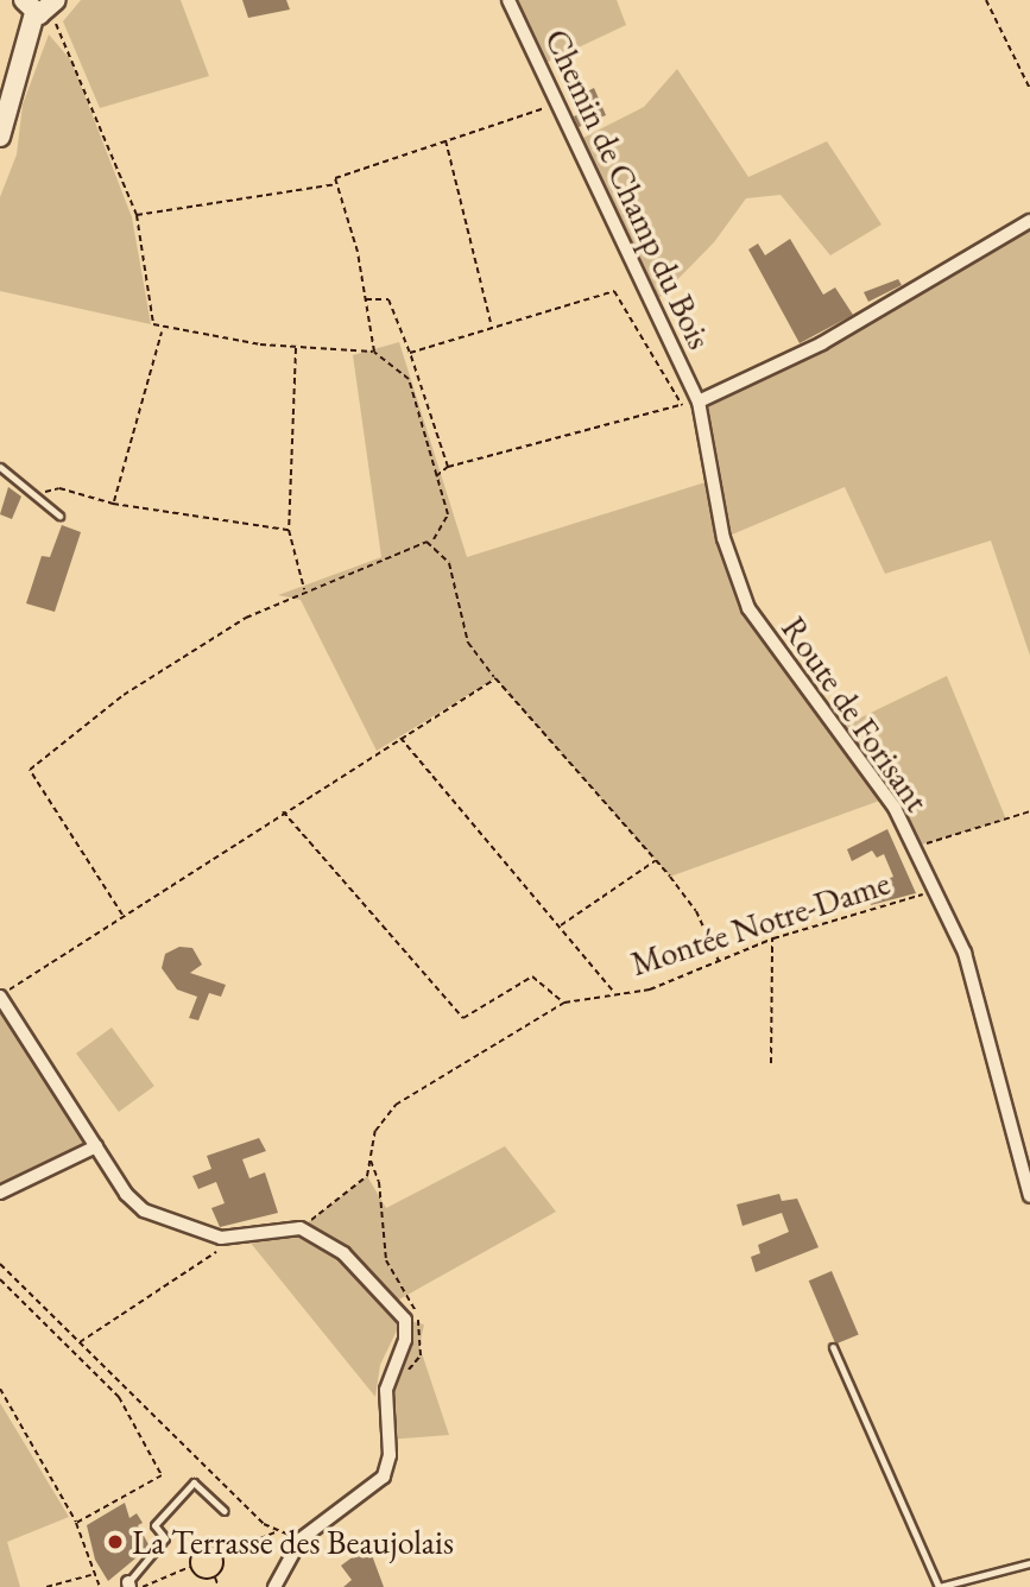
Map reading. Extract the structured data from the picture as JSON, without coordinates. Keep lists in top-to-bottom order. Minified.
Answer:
{"streets":{"street":["Chemin de Champ du Bois","Route de Forisant"],"path":["Montée Notre-Dame"]},"crossings":[["Chemin de Champ du Bois","Route de Forisant"],["Route de Forisant","Montée Notre-Dame"]],"places":["La Terrasse des Beaujolais"]}
